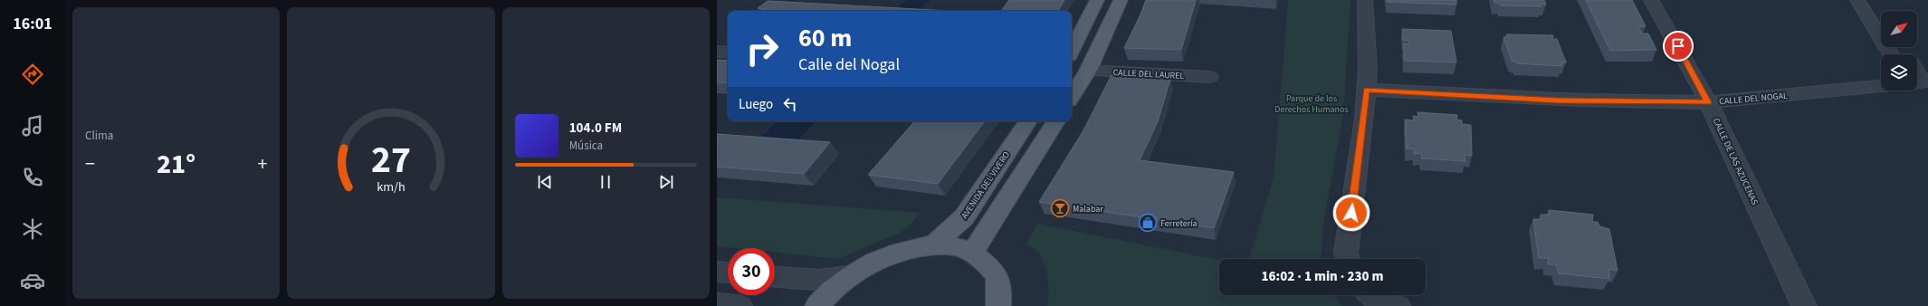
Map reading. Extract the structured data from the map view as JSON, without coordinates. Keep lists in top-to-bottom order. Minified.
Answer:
{"streets":{"main road":["AVENIDA DEL VIVERO"],"street":["CALLE DEL LAUREL","CALLE DEL NOGAL","CALLE DE LAS AZUCENAS"]},"crossings":[["CALLE DEL NOGAL","CALLE DE LAS AZUCENAS"]],"parks":["Parque de los Derechos Humanos"],"places":{"bar":["Malabar"],"shop":["Ferretería"]},"north":"top right","page":{"tabs":"16:01","tile":"Clima","turn":["60 m","Calle del Nogal"],"then":"Luego","song":["104.0 FM","Música"],"heat":["−","21°","+"],"limit":"30","trip":"16:02 · 1 min · 230 m","gauge":["27","km/h"]}}
